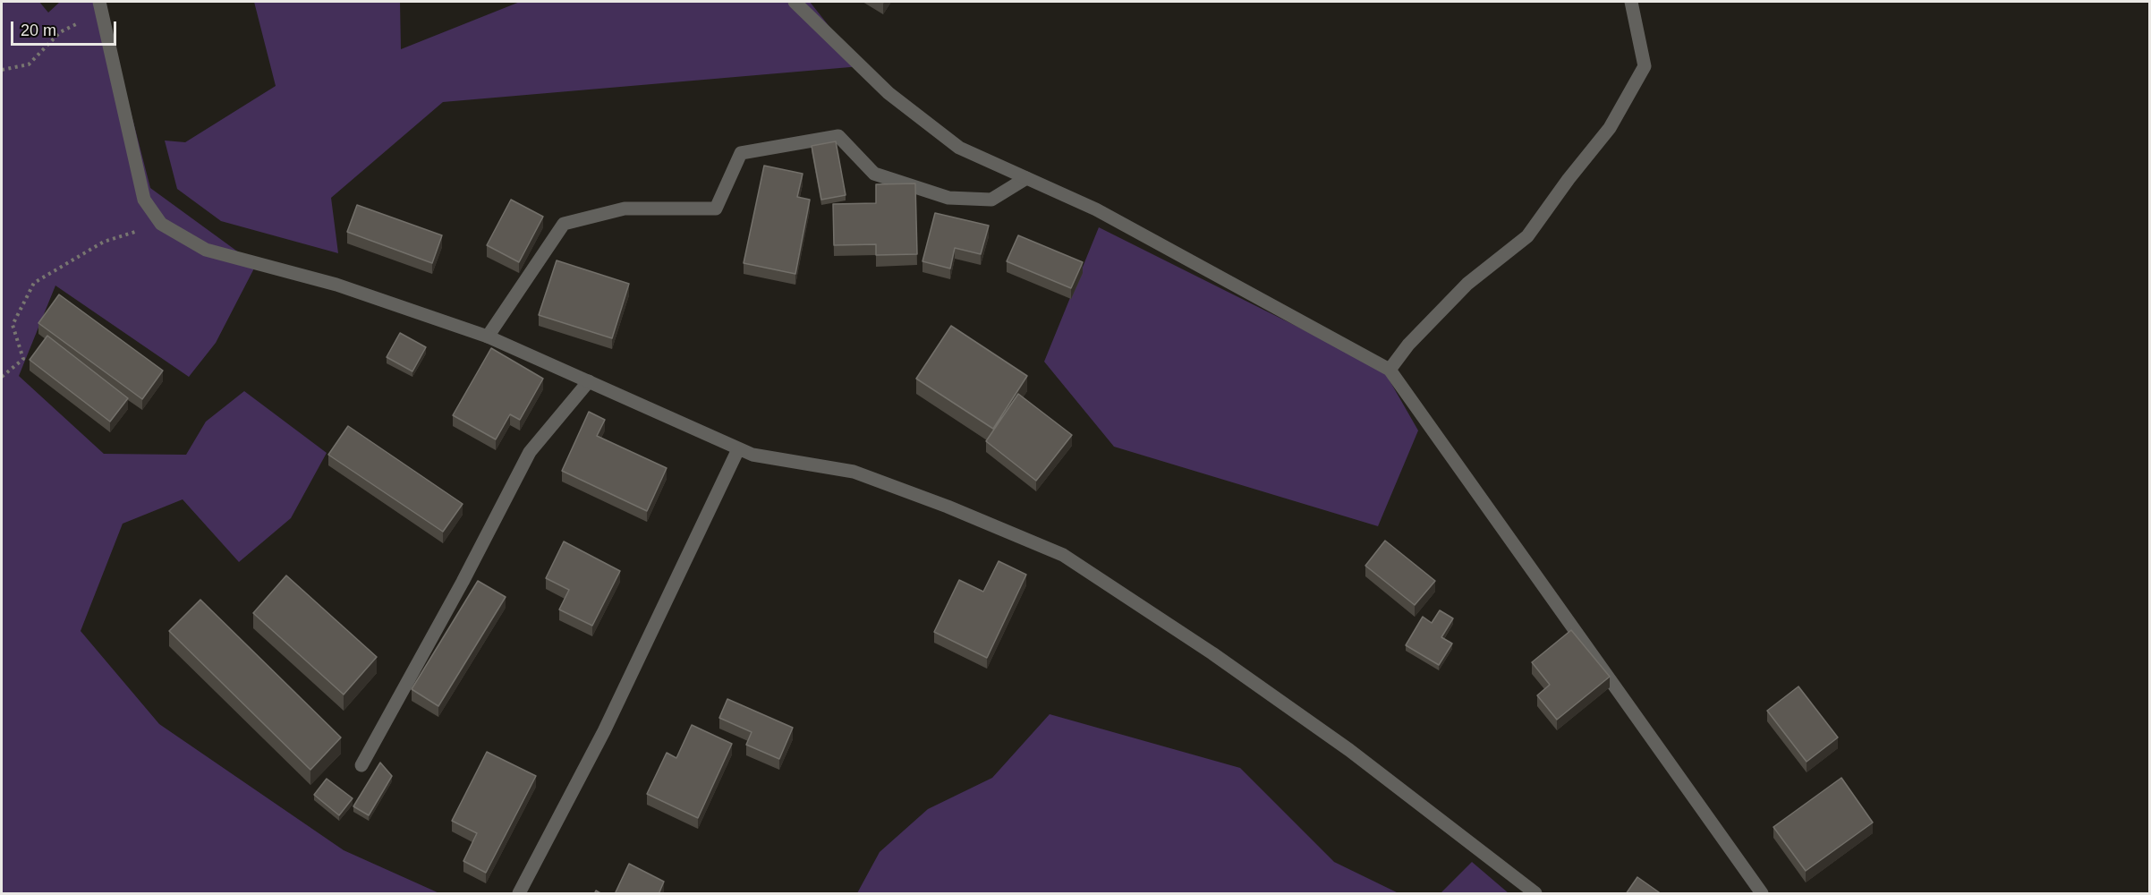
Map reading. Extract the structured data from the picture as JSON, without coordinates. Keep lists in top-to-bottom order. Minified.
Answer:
{"scale_bar":"20 m"}
